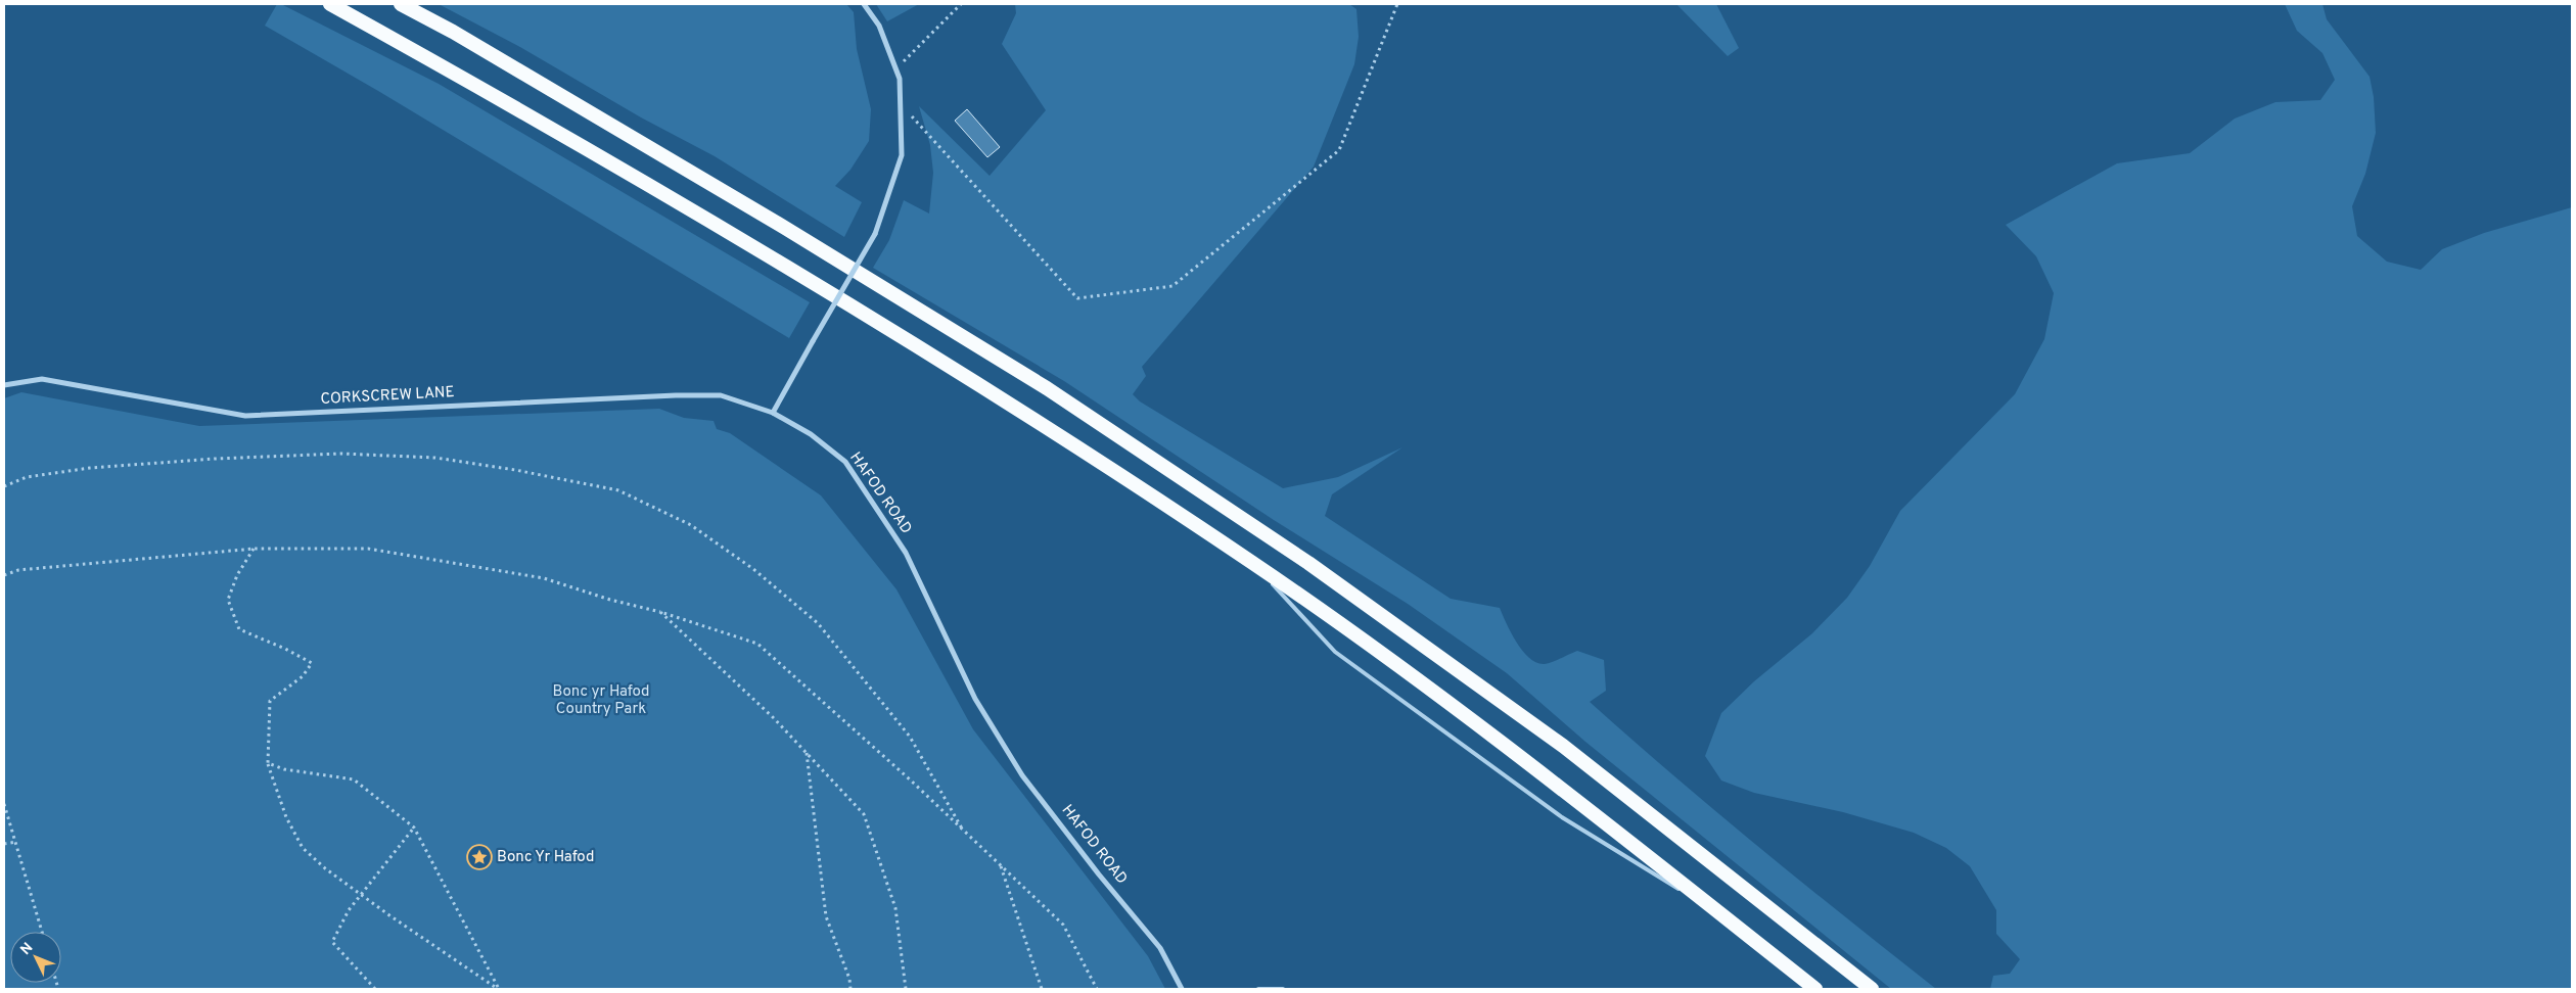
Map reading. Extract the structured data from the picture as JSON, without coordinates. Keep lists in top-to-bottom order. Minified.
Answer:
{"streets":{"street":["CORKSCREW LANE","HAFOD ROAD"]},"crossings":[["CORKSCREW LANE","HAFOD ROAD"]],"parks":["Bonc yr Hafod Country Park"],"places":{"place":["Bonc Yr Hafod"]},"north":"top left"}
